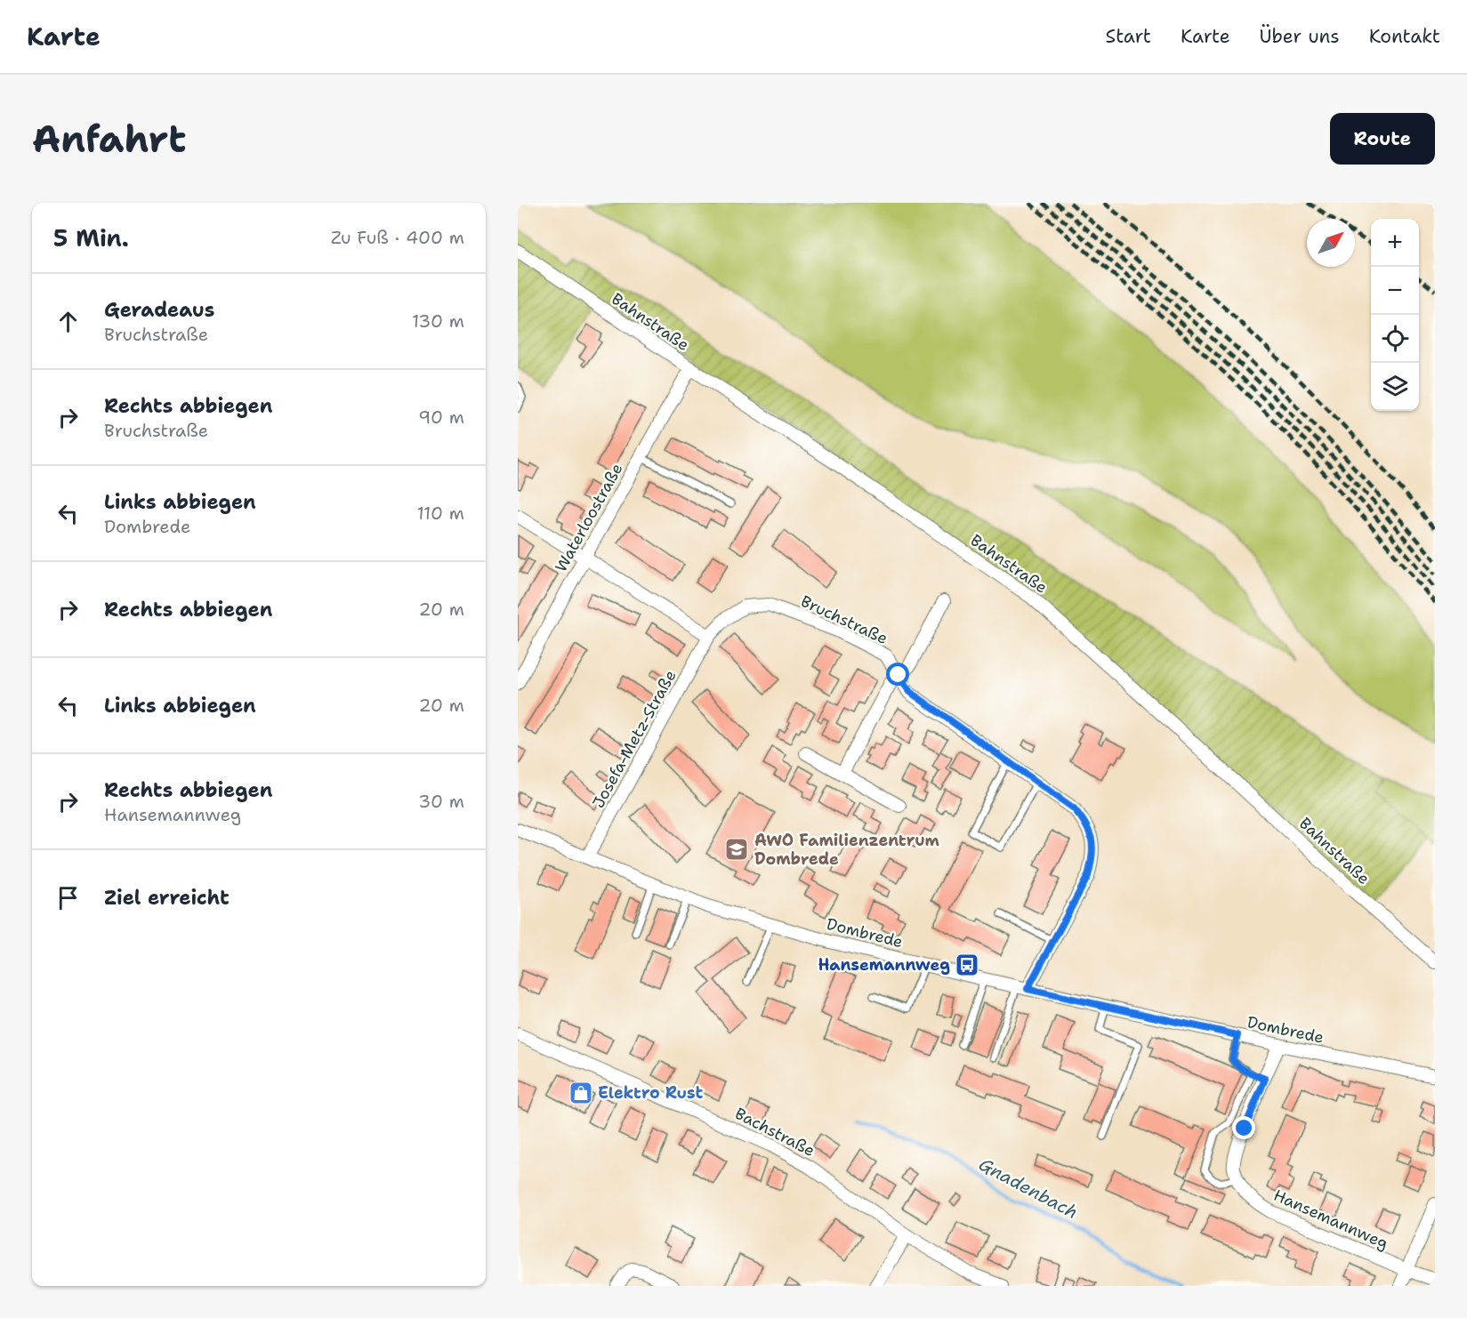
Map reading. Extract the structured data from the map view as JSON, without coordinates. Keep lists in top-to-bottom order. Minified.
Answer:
{"streets":{"street":["Bahnstraße","Waterloostraße","Bruchstraße","Josefa-Metz-Straße","Dombrede","Bachstraße","Hansemannweg"]},"crossings":[["Bahnstraße","Waterloostraße"],["Bruchstraße","Josefa-Metz-Straße"],["Bruchstraße","Dombrede"],["Josefa-Metz-Straße","Dombrede"],["Dombrede","Hansemannweg"]],"water":["Gnadenbach"],"places":{"school or university":["AWO Familienzentrum Dombrede"],"bus stop":["Hansemannweg"],"shop":["Elektro Rust"]},"north":"top right","page":{"header":"Karte","nav":["Start","Karte","Über uns","Kontakt"],"buttons":"Route","title":"Anfahrt","heading":["5 Min.","Zu Fuß · 400 m"],"map_buttons":["+","−"],"list":[["Geradeaus","Bruchstraße","130 m"],["Rechts abbiegen","Bruchstraße","90 m"],["Links abbiegen","Dombrede","110 m"],["Rechts abbiegen","20 m"],["Links abbiegen","20 m"],["Rechts abbiegen","Hansemannweg","30 m"],"Ziel erreicht"]}}
